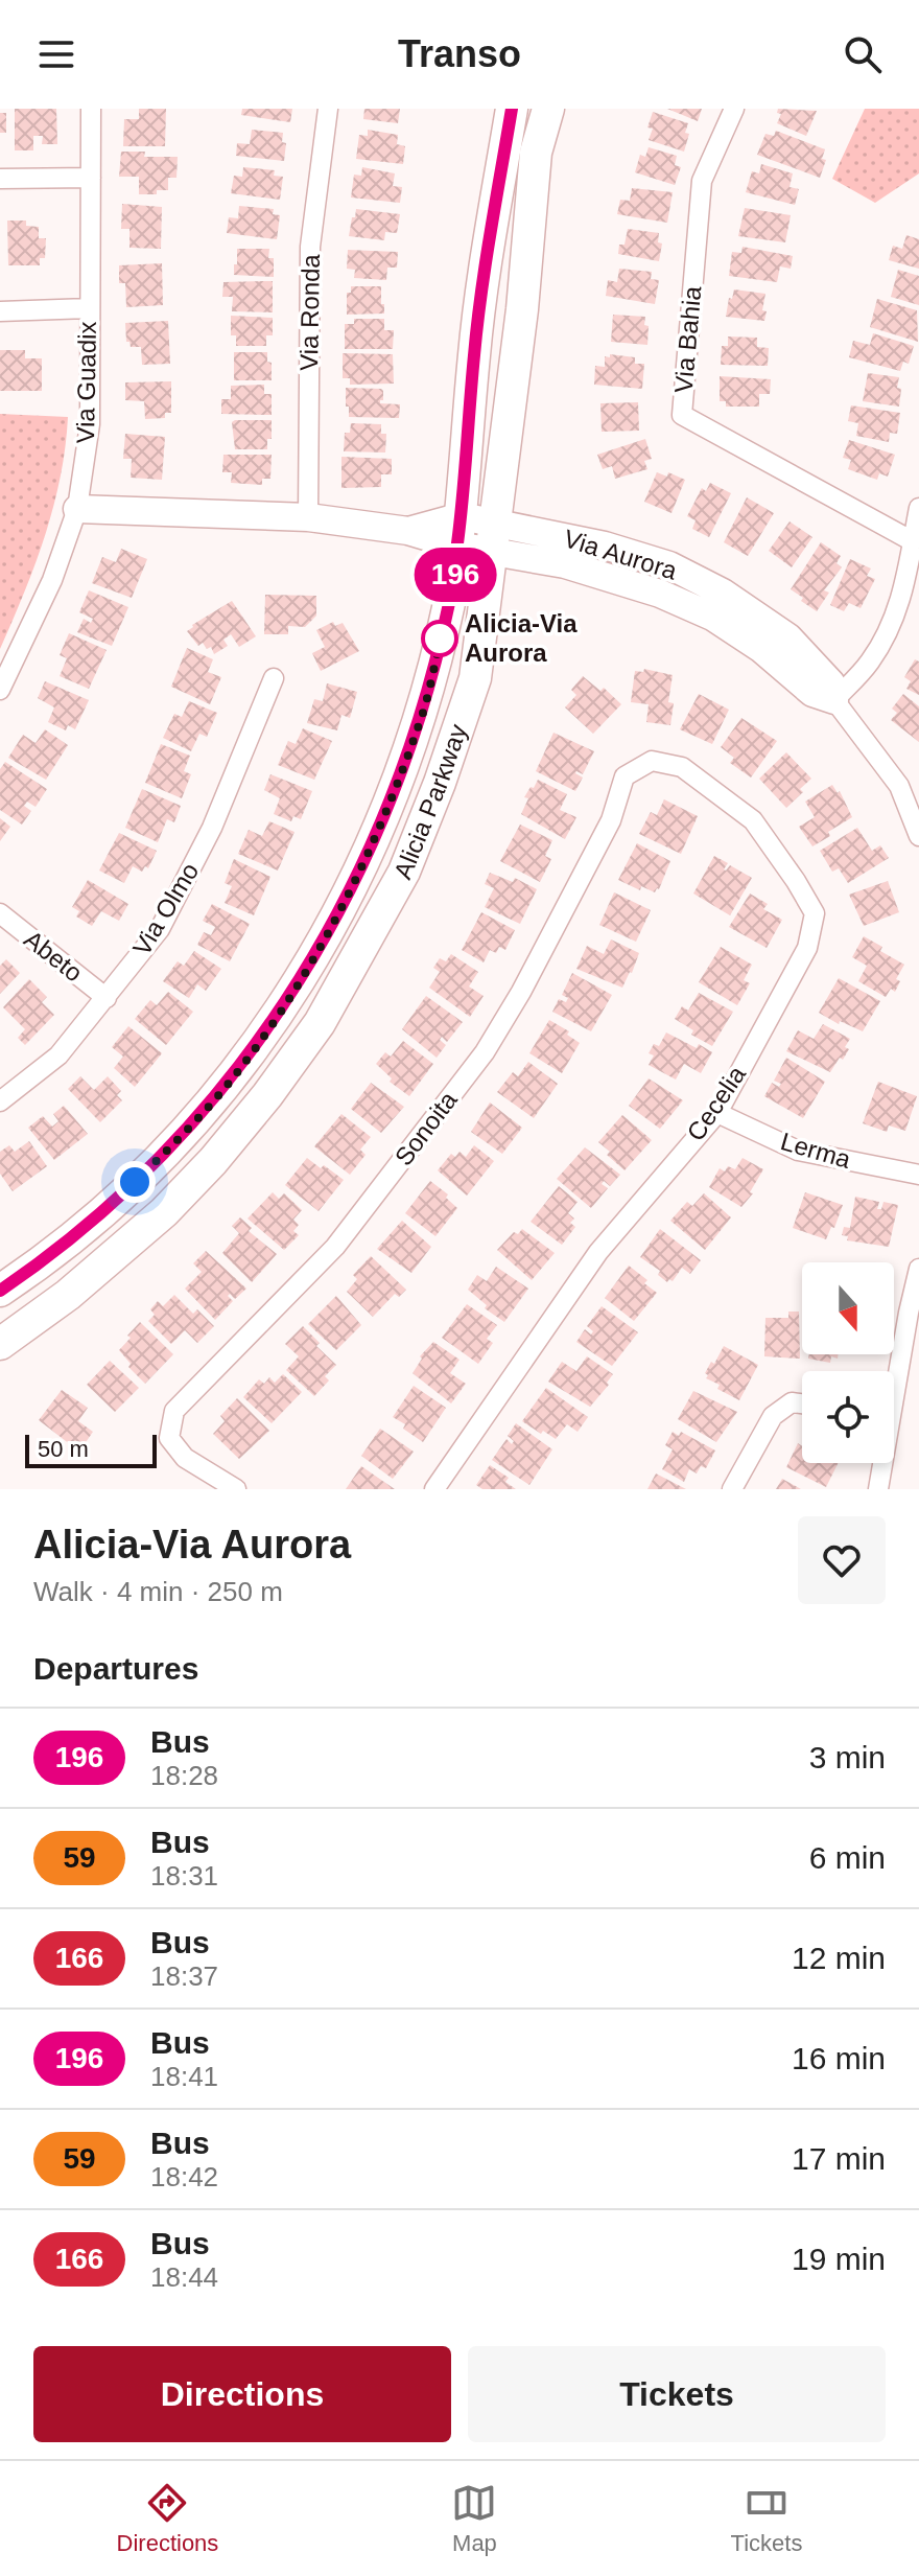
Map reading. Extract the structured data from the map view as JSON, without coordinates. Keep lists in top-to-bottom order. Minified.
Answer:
{"streets":{"main road":["Alicia Parkway"],"street":["Via Ronda","Via Bahia","Via Guadix","Via Aurora","Via Olmo","Abeto","Cecelia","Sonoita","Lerma"]},"crossings":[["Via Ronda","Via Aurora"],["Via Guadix","Via Aurora"],["Via Aurora","Alicia Parkway"],["Via Olmo","Abeto"],["Cecelia","Sonoita"],["Cecelia","Lerma"]],"places":["Alicia-Via Aurora"],"lines":["bus line 196"],"scale_bar":"50 m","north":"bottom","page":{"header":"Transo","on_map":"196","scale":"50 m","heading":[["Alicia-Via Aurora","Walk · 4 min · 250 m"],"Departures"],"list":[{"mark":"196","name":"Bus","note":"18:28","value":"3 min"},{"mark":"59","name":"Bus","note":"18:31","value":"6 min"},{"mark":"166","name":"Bus","note":"18:37","value":"12 min"},{"mark":"196","name":"Bus","note":"18:41","value":"16 min"},{"mark":"59","name":"Bus","note":"18:42","value":"17 min"},{"mark":"166","name":"Bus","note":"18:44","value":"19 min"}],"buttons":["Directions","Tickets"],"tabs":["Directions","Map","Tickets"]}}
